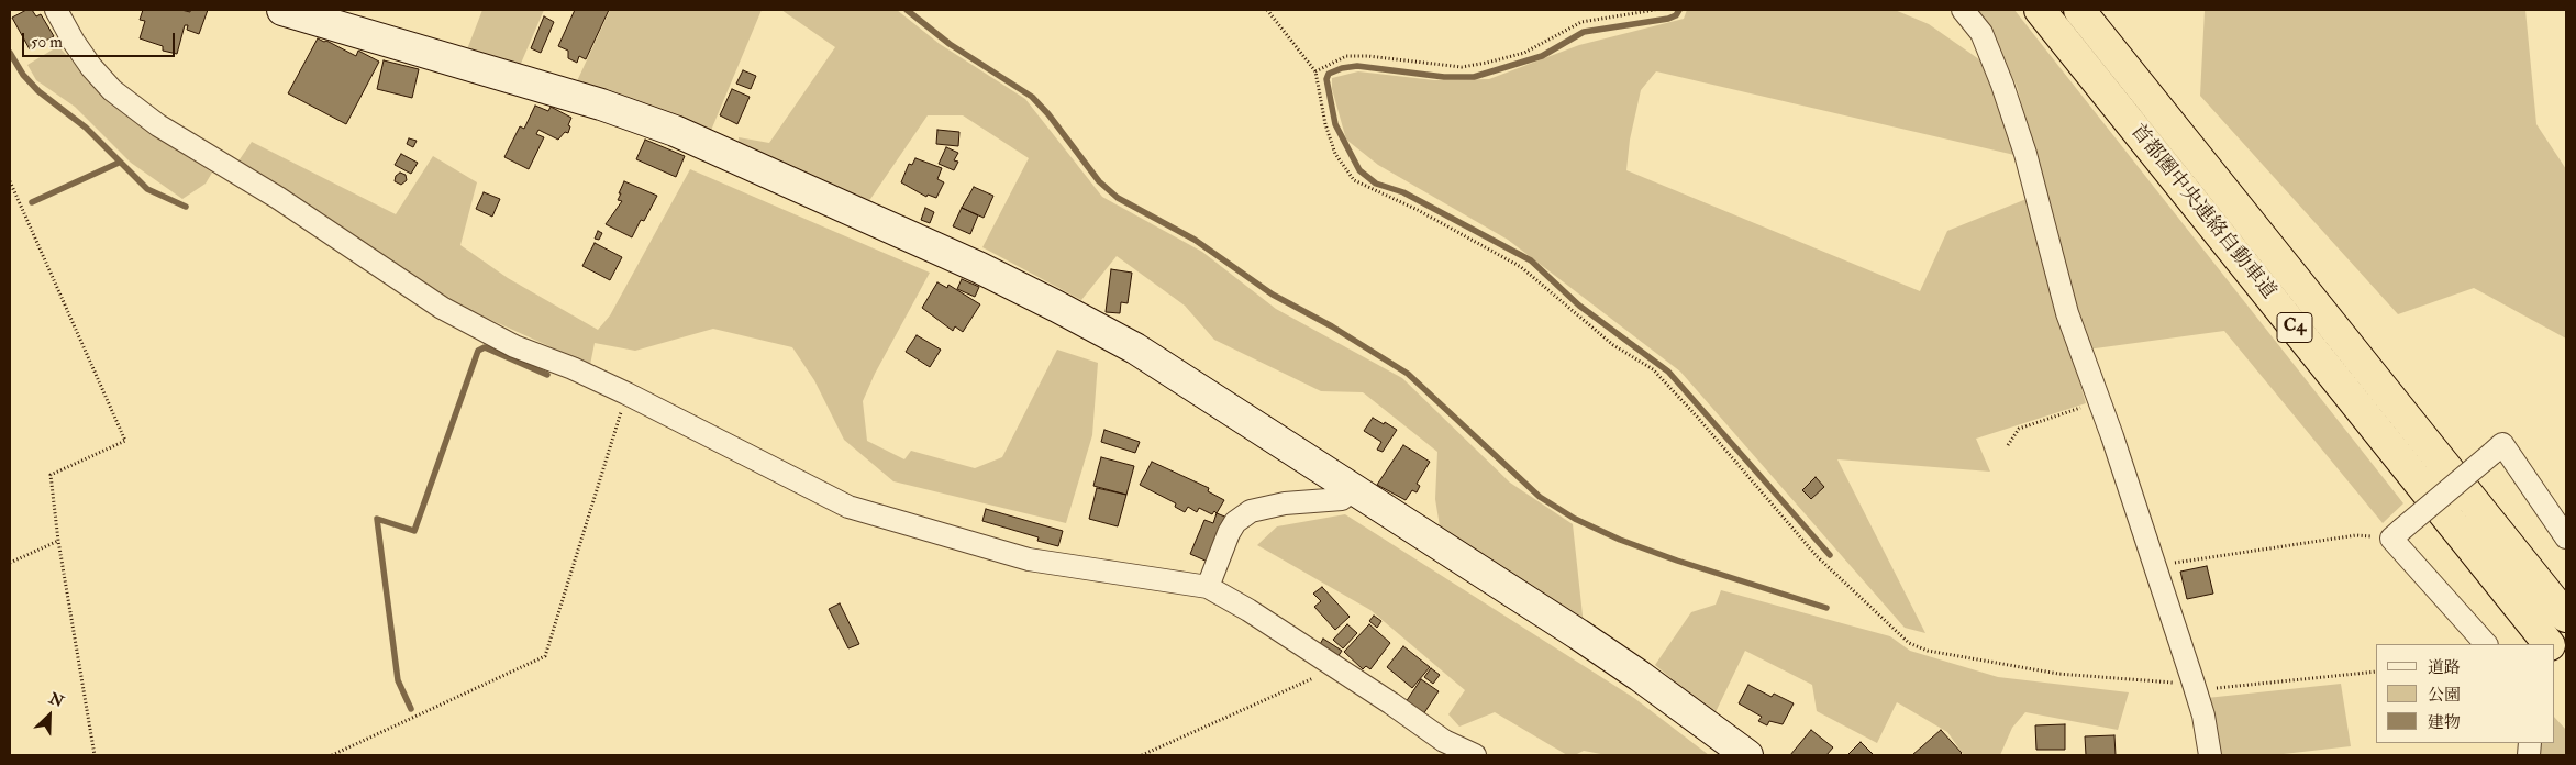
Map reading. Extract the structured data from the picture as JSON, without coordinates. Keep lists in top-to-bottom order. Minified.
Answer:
{"streets":{"highway":["首都圏中央連絡自動車道","C4"]},"legend":["道路","公園","建物"],"scale_bar":"50 m","north":"top right"}
